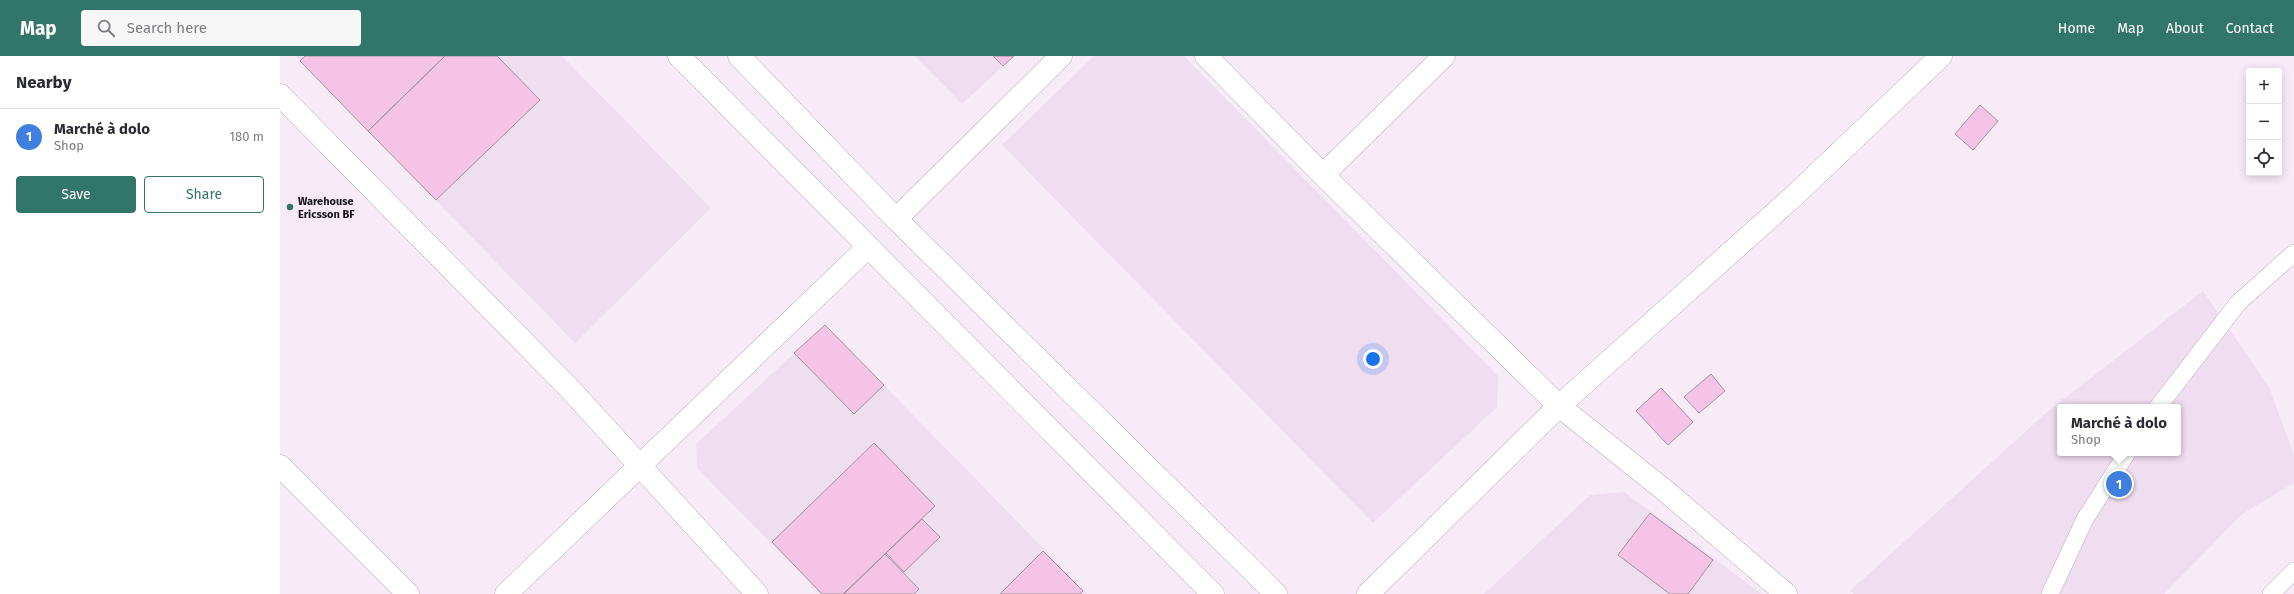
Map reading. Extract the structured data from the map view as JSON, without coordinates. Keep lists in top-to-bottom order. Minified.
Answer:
{"places":["Warehouse Ericsson BF"],"page":{"header":"Map","search":"Search here","nav":["Home","Map","About","Contact"],"heading":"Nearby","map_buttons":["+","−"],"list":[{"mark":"1","name":"Marché à dolo","note":"Shop","value":"180 m"}],"buttons":["Save","Share"],"popup":["Marché à dolo","Shop"],"pins":"1"}}
